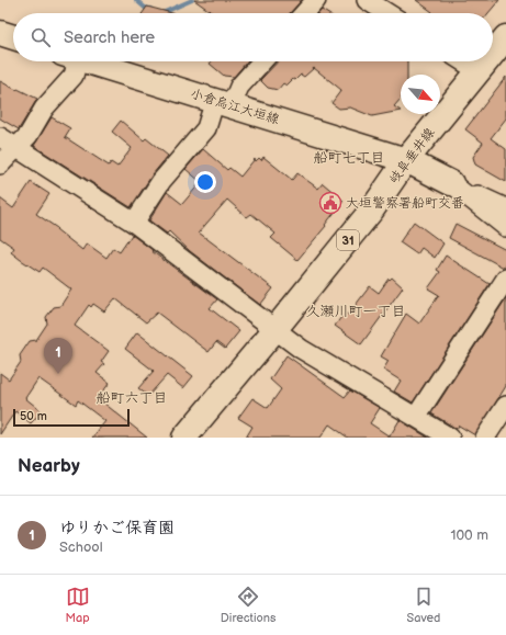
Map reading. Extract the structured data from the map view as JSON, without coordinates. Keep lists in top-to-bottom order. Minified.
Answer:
{"streets":{"main road":["小倉烏江大垣線","岐阜垂井線","31"]},"crossings":[["小倉烏江大垣線","岐阜垂井線"]],"districts":["船町七丁目","久瀬川町一丁目","船町六丁目"],"places":{"public building":["大垣警察署船町交番"]},"scale_bar":"50 m","north":"bottom right","page":{"search":"Search here","pins":"1","scale":"50 m","heading":"Nearby","list":[{"mark":"1","name":"ゆりかご保育園","note":"School","value":"100 m"}],"nav":["Map","Directions","Saved"]}}
